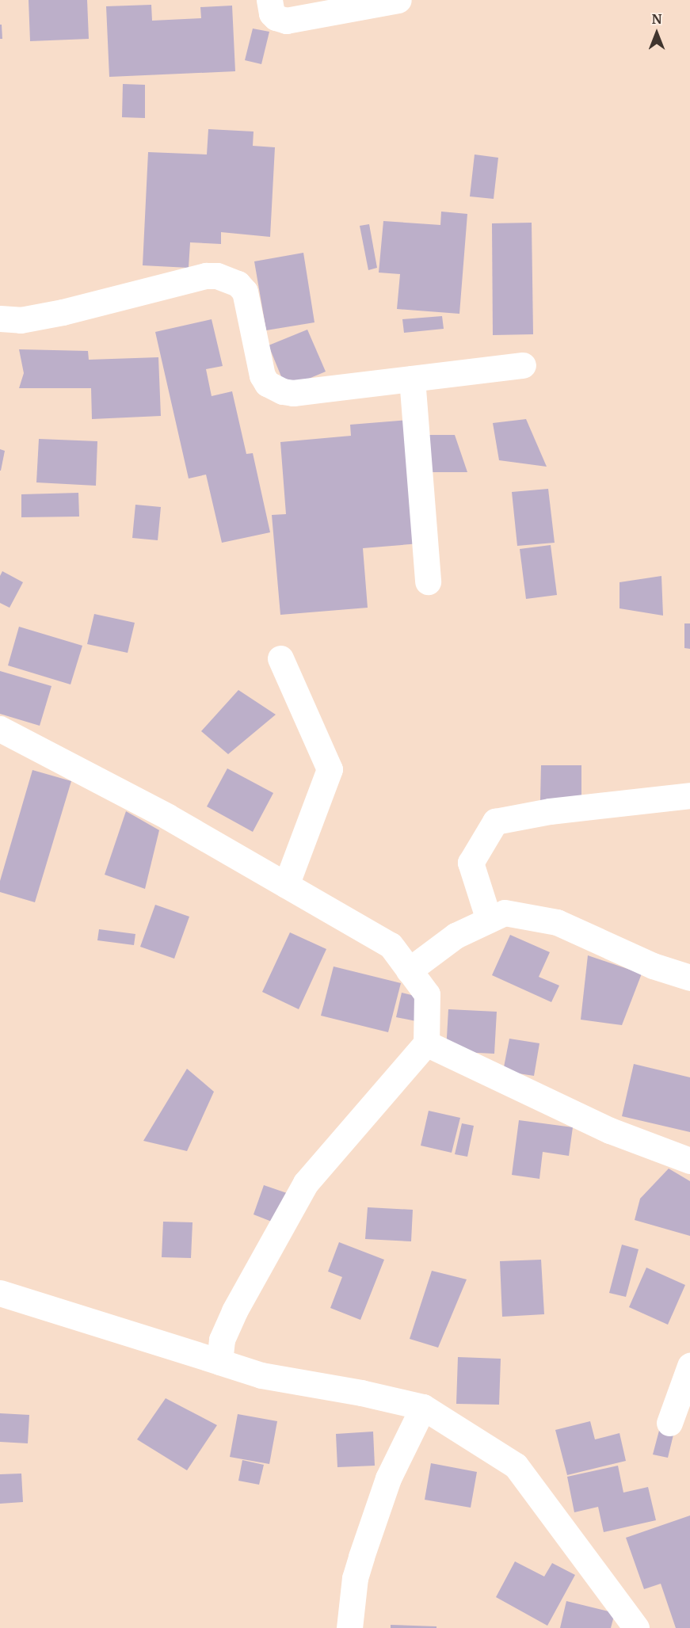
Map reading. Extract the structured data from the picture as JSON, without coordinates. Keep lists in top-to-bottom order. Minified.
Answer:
{"north":"top"}
